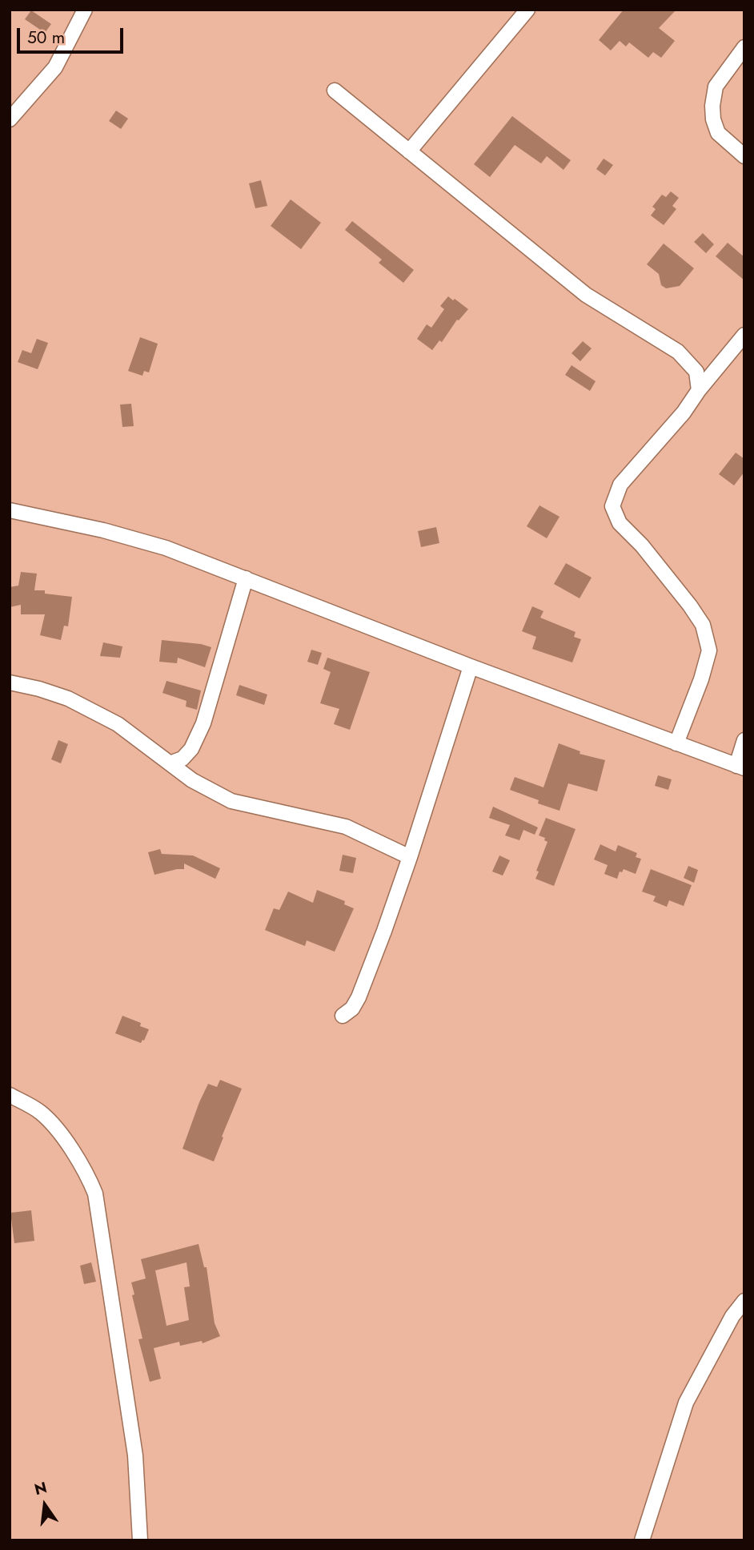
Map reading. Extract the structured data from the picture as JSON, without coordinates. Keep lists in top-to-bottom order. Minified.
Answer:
{"scale_bar":"50 m","north":"top"}
